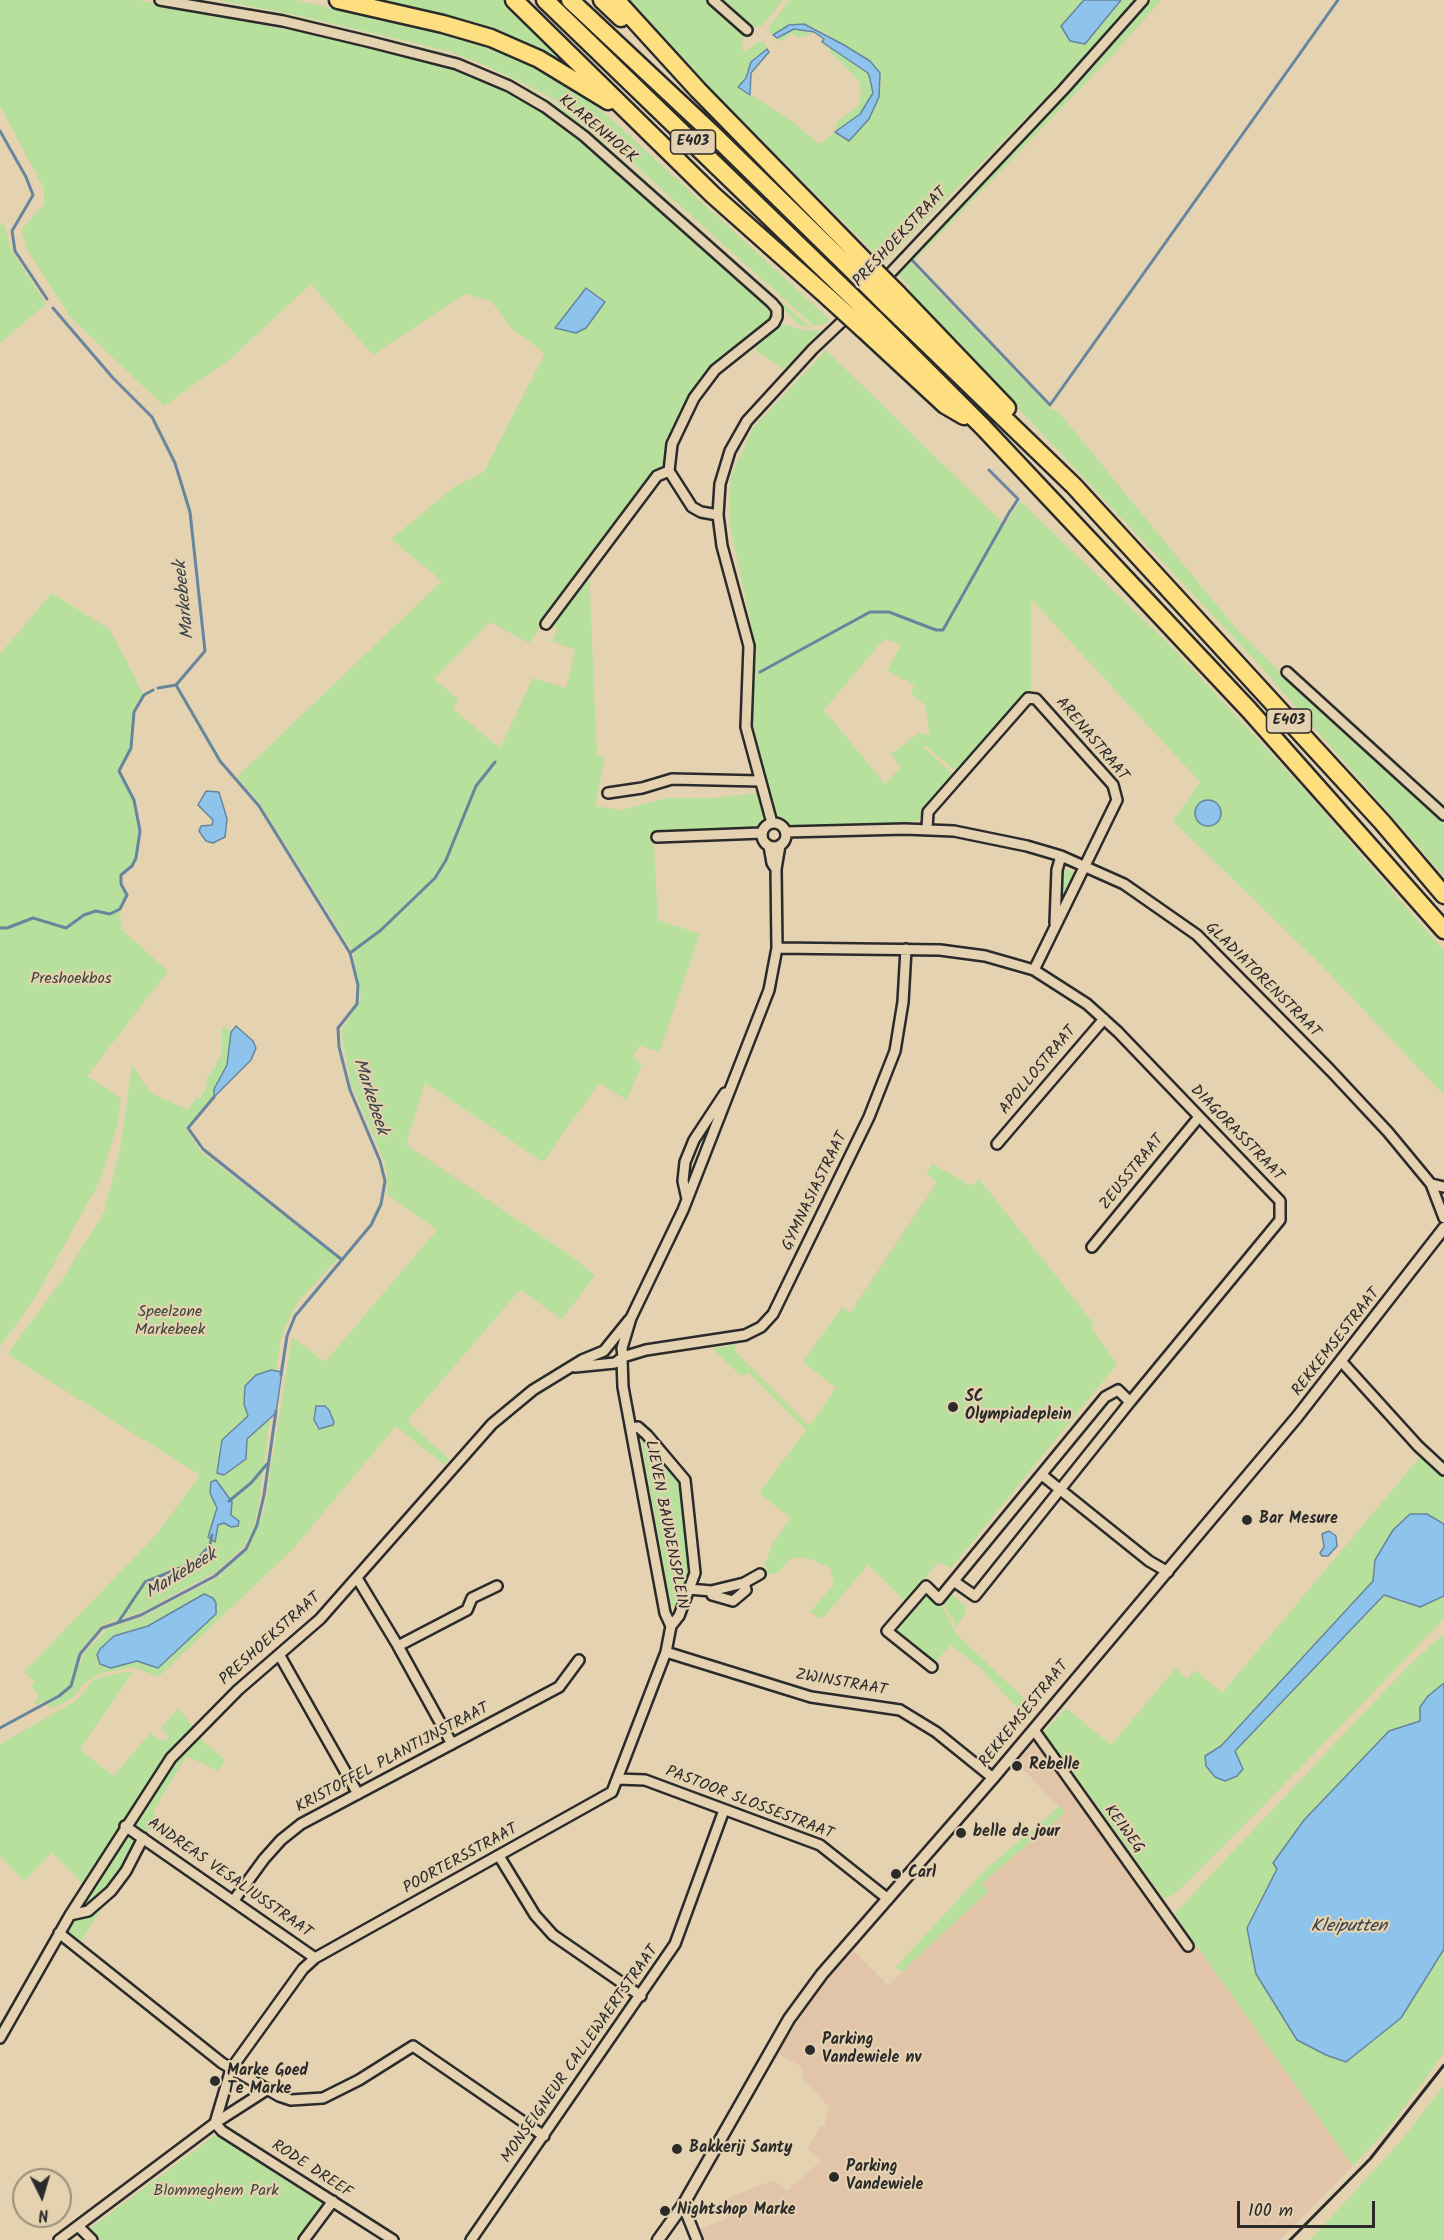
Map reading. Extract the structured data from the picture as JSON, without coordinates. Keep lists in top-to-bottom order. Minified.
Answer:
{"streets":{"highway":["E403"],"street":["KLARENHOEK","PRESHOEKSTRAAT","ARENASTRAAT","GLADIATORENSTRAAT","APOLLOSTRAAT","DIAGORASSTRAAT","ZEUSSTRAAT","GYMNASIASTRAAT","REKKEMSESTRAAT","LIEVEN BAUWENSPLEIN","ZWINSTRAAT","KRISTOFFEL PLANTIJNSTRAAT","PASTOOR SLOSSESTRAAT","KEIWEG","POORTERSSTRAAT","ANDREAS VESALIUSSTRAAT","MONSEIGNEUR CALLEWAERTSTRAAT","RODE DREEF"]},"crossings":[["PRESHOEKSTRAAT","GLADIATORENSTRAAT"],["PRESHOEKSTRAAT","DIAGORASSTRAAT"],["PRESHOEKSTRAAT","GYMNASIASTRAAT"],["PRESHOEKSTRAAT","LIEVEN BAUWENSPLEIN"],["PRESHOEKSTRAAT","ANDREAS VESALIUSSTRAAT"],["ARENASTRAAT","GLADIATORENSTRAAT"],["APOLLOSTRAAT","DIAGORASSTRAAT"],["DIAGORASSTRAAT","ZEUSSTRAAT"],["DIAGORASSTRAAT","GYMNASIASTRAAT"],["GYMNASIASTRAAT","LIEVEN BAUWENSPLEIN"],["REKKEMSESTRAAT","ZWINSTRAAT"],["REKKEMSESTRAAT","PASTOOR SLOSSESTRAAT"],["REKKEMSESTRAAT","KEIWEG"],["LIEVEN BAUWENSPLEIN","ZWINSTRAAT"],["LIEVEN BAUWENSPLEIN","POORTERSSTRAAT"],["ZWINSTRAAT","POORTERSSTRAAT"],["KRISTOFFEL PLANTIJNSTRAAT","ANDREAS VESALIUSSTRAAT"],["PASTOOR SLOSSESTRAAT","POORTERSSTRAAT"],["PASTOOR SLOSSESTRAAT","MONSEIGNEUR CALLEWAERTSTRAAT"],["POORTERSSTRAAT","ANDREAS VESALIUSSTRAAT"],["POORTERSSTRAAT","RODE DREEF"]],"water":["Markebeek","Kleiputten"],"parks":["Preshoekbos","Speelzone Markebeek","Blommeghem Park"],"places":["SC Olympiadeplein","Bar Mesure","Rebelle","belle de jour","Carl","Parking Vandewiele nv","Marke Goed Te Marke","Bakkerij Santy","Parking Vandewiele","Nightshop Marke"],"scale_bar":"100 m","north":"bottom"}
